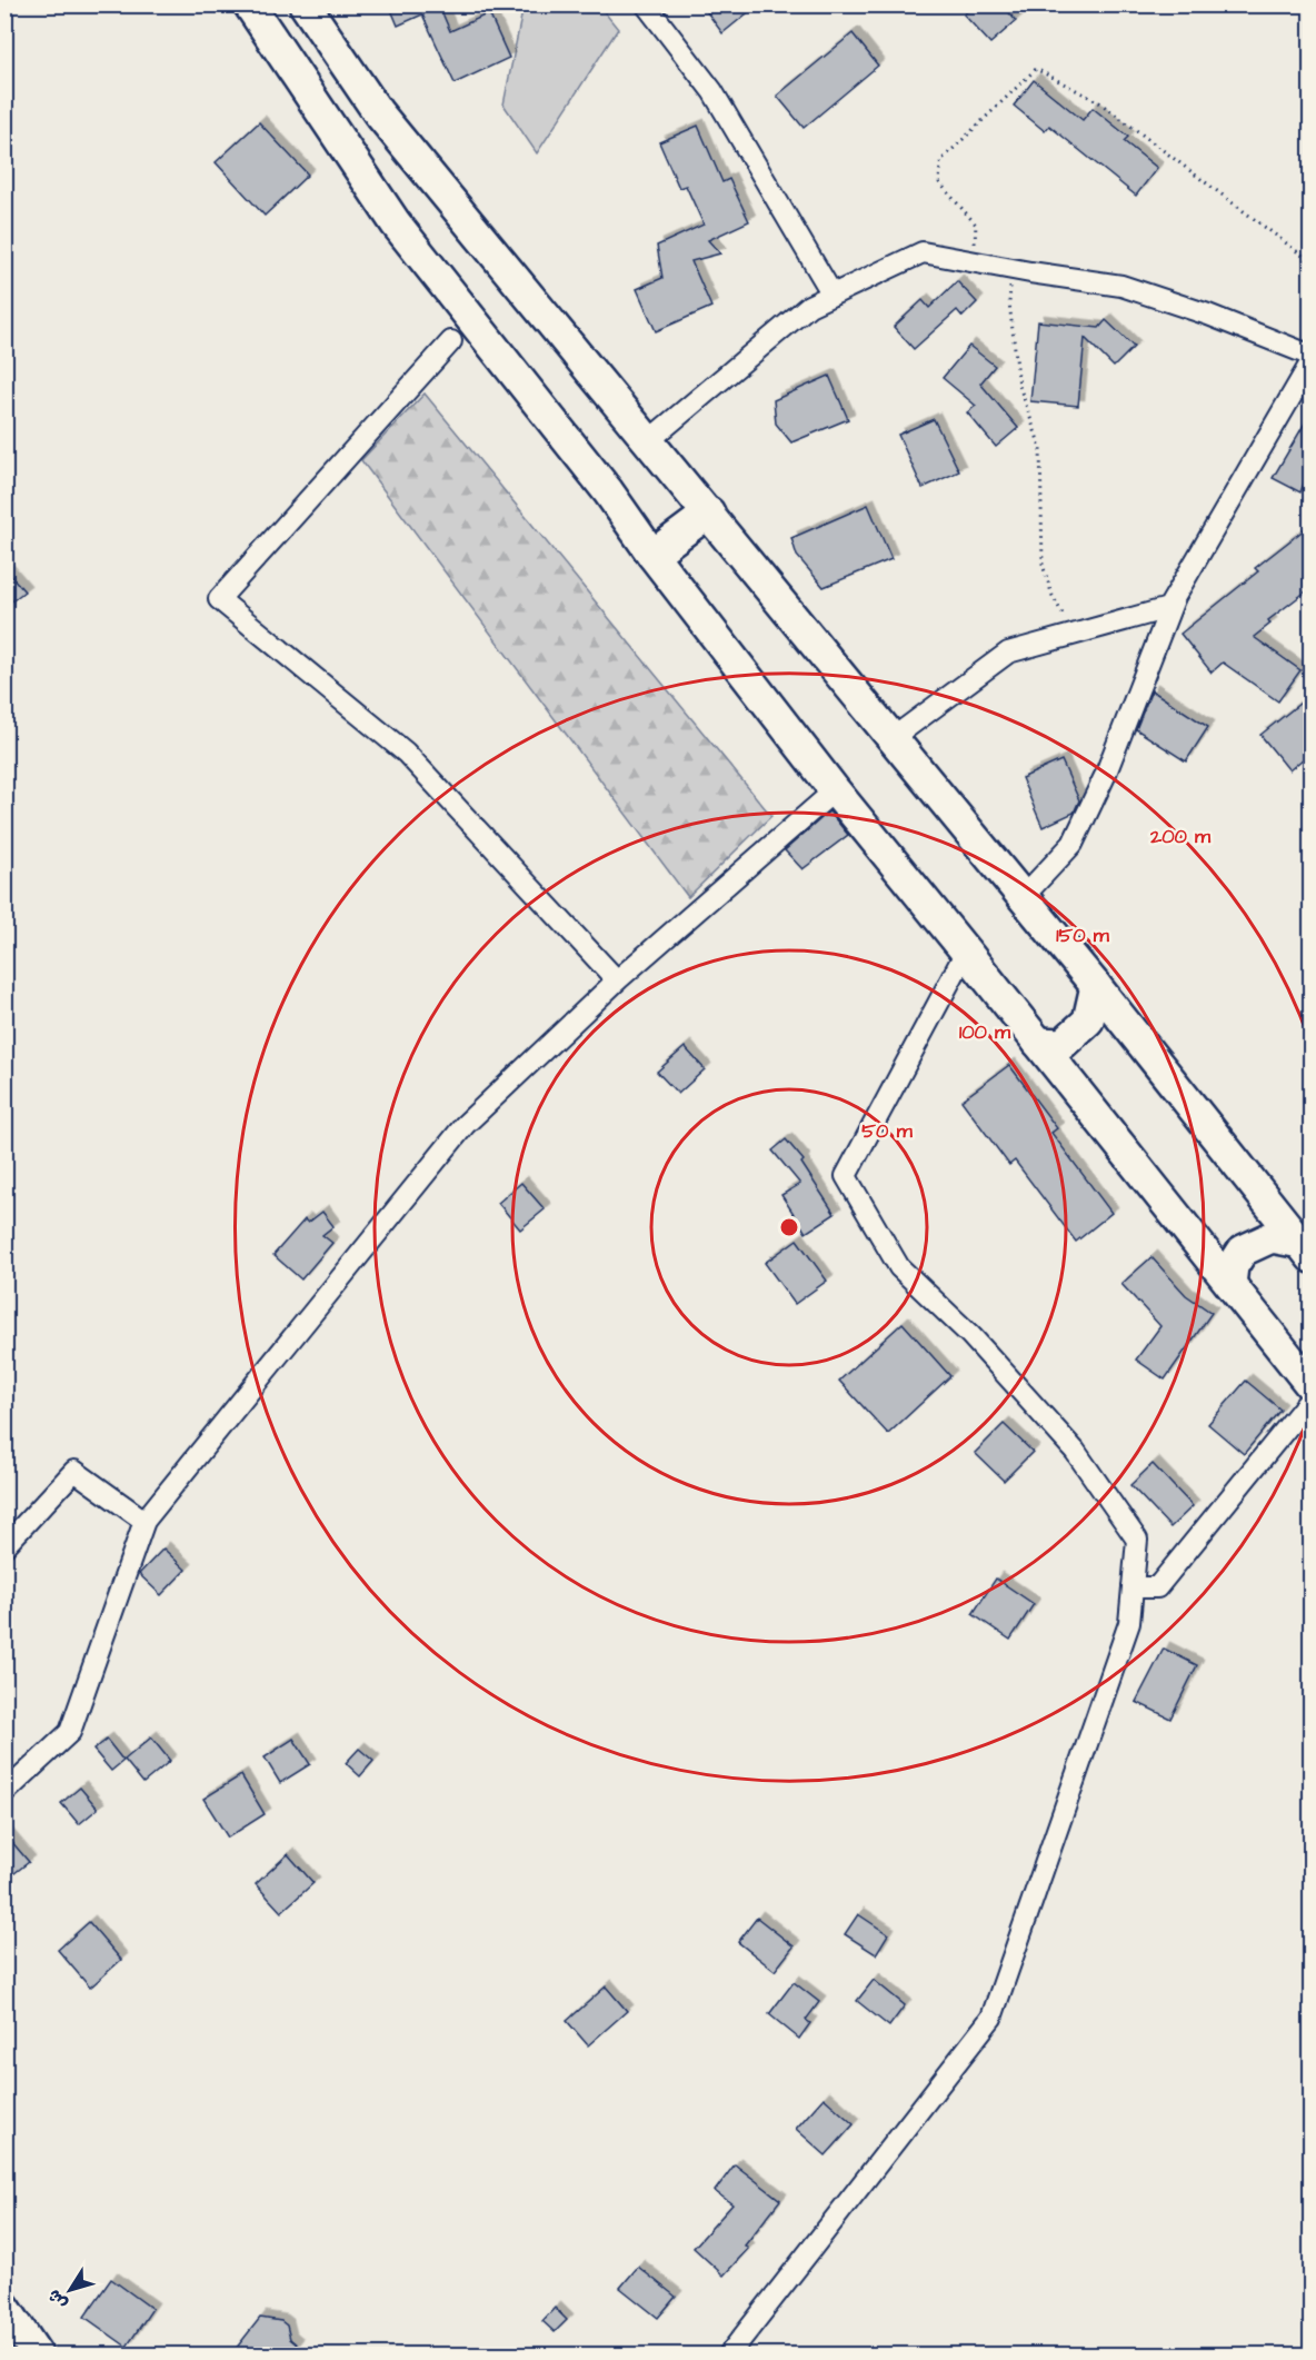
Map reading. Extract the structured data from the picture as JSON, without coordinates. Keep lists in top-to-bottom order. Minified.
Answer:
{"north":"bottom left","rings":["200 m","150 m","100 m","50 m"]}
